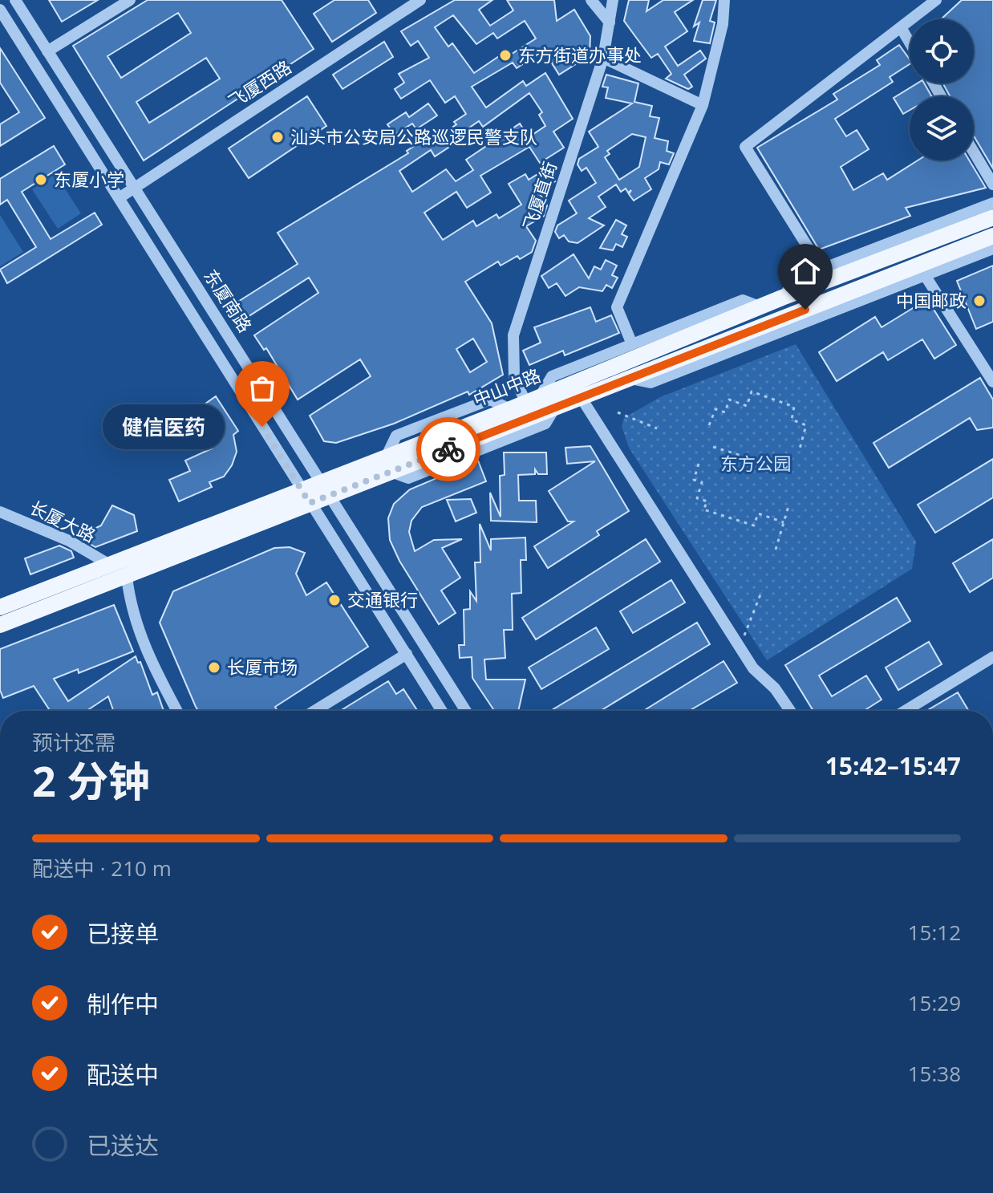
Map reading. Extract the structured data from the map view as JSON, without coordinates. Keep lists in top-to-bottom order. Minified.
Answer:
{"streets":{"main road":["中山中路"],"street":["飞厦西路","飞厦直街","东厦南路","长厦大路"]},"crossings":[["飞厦西路","东厦南路"],["飞厦直街","中山中路"],["东厦南路","中山中路"],["中山中路","长厦大路"]],"parks":["东方公园"],"places":["东方街道办事处","汕头市公安局公路巡逻民警支队","东厦小学","中国邮政","健信医药","交通银行","长厦市场"],"page":{"bubble":"健信医药","heading":["2 分钟","预计还需","15:42–15:47"],"bar":"配送中 · 210 m","list":[["已接单","15:12"],["制作中","15:29"],["配送中","15:38"],"已送达"]}}
